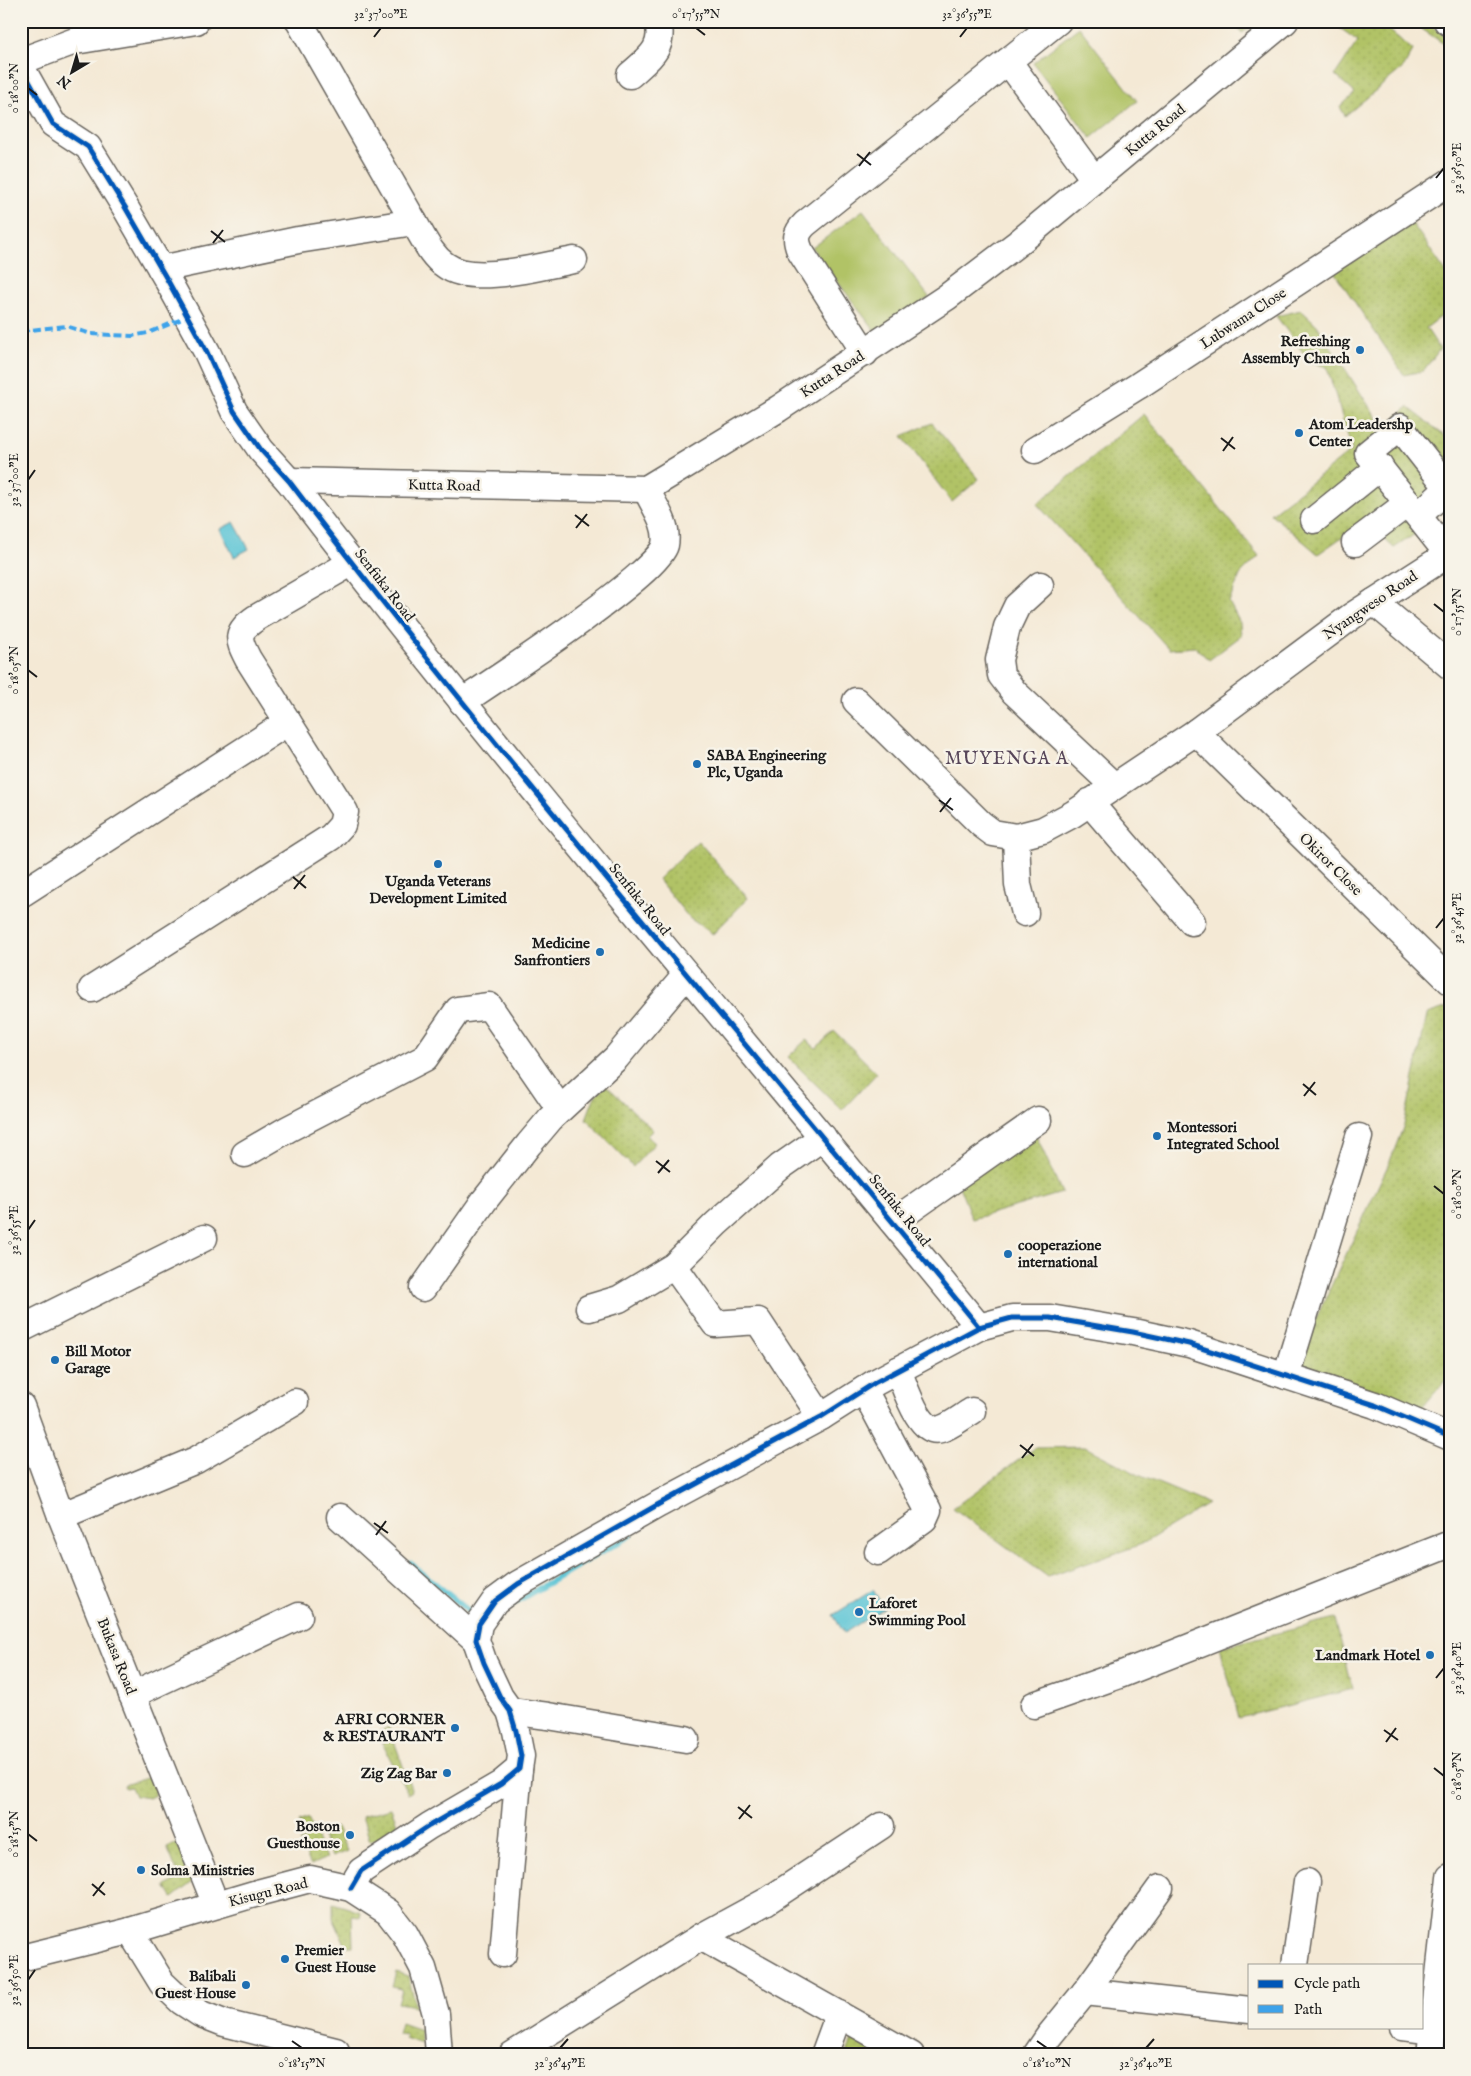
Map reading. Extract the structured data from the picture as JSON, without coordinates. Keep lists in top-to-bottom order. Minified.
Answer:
{"streets":{"street":["Kutta Road","Lubwama Close","Senfuka Road","Nyangweso Road","Okiror Close","Bukasa Road","Kisugu Road"]},"crossings":[["Kutta Road","Senfuka Road"],["Nyangweso Road","Okiror Close"],["Bukasa Road","Kisugu Road"]],"districts":["MUYENGA A"],"places":["Refreshing Assembly Church","Atom Leadershp Center","SABA Engineering Plc, Uganda","Uganda Veterans Development Limited","Medicine Sanfrontiers","Montessori Integrated School","cooperazione international","Bill Motor Garage","Laforet Swimming Pool","Landmark Hotel","AFRI CORNER & RESTAURANT","Zig Zag Bar","Boston Guesthouse","Solma Ministries","Premier Guest House","Balibali Guest House"],"legend":["Cycle path","Path"],"north":"bottom left","coordinates":["32°37'00\"E","0°17'55\"N","32°36'55\"E","0°18'00\"N","32°36'50\"E","0°18'05\"N","32°36'45\"E","32°36'40\"E","0°18'15\"N","0°18'10\"N"]}
